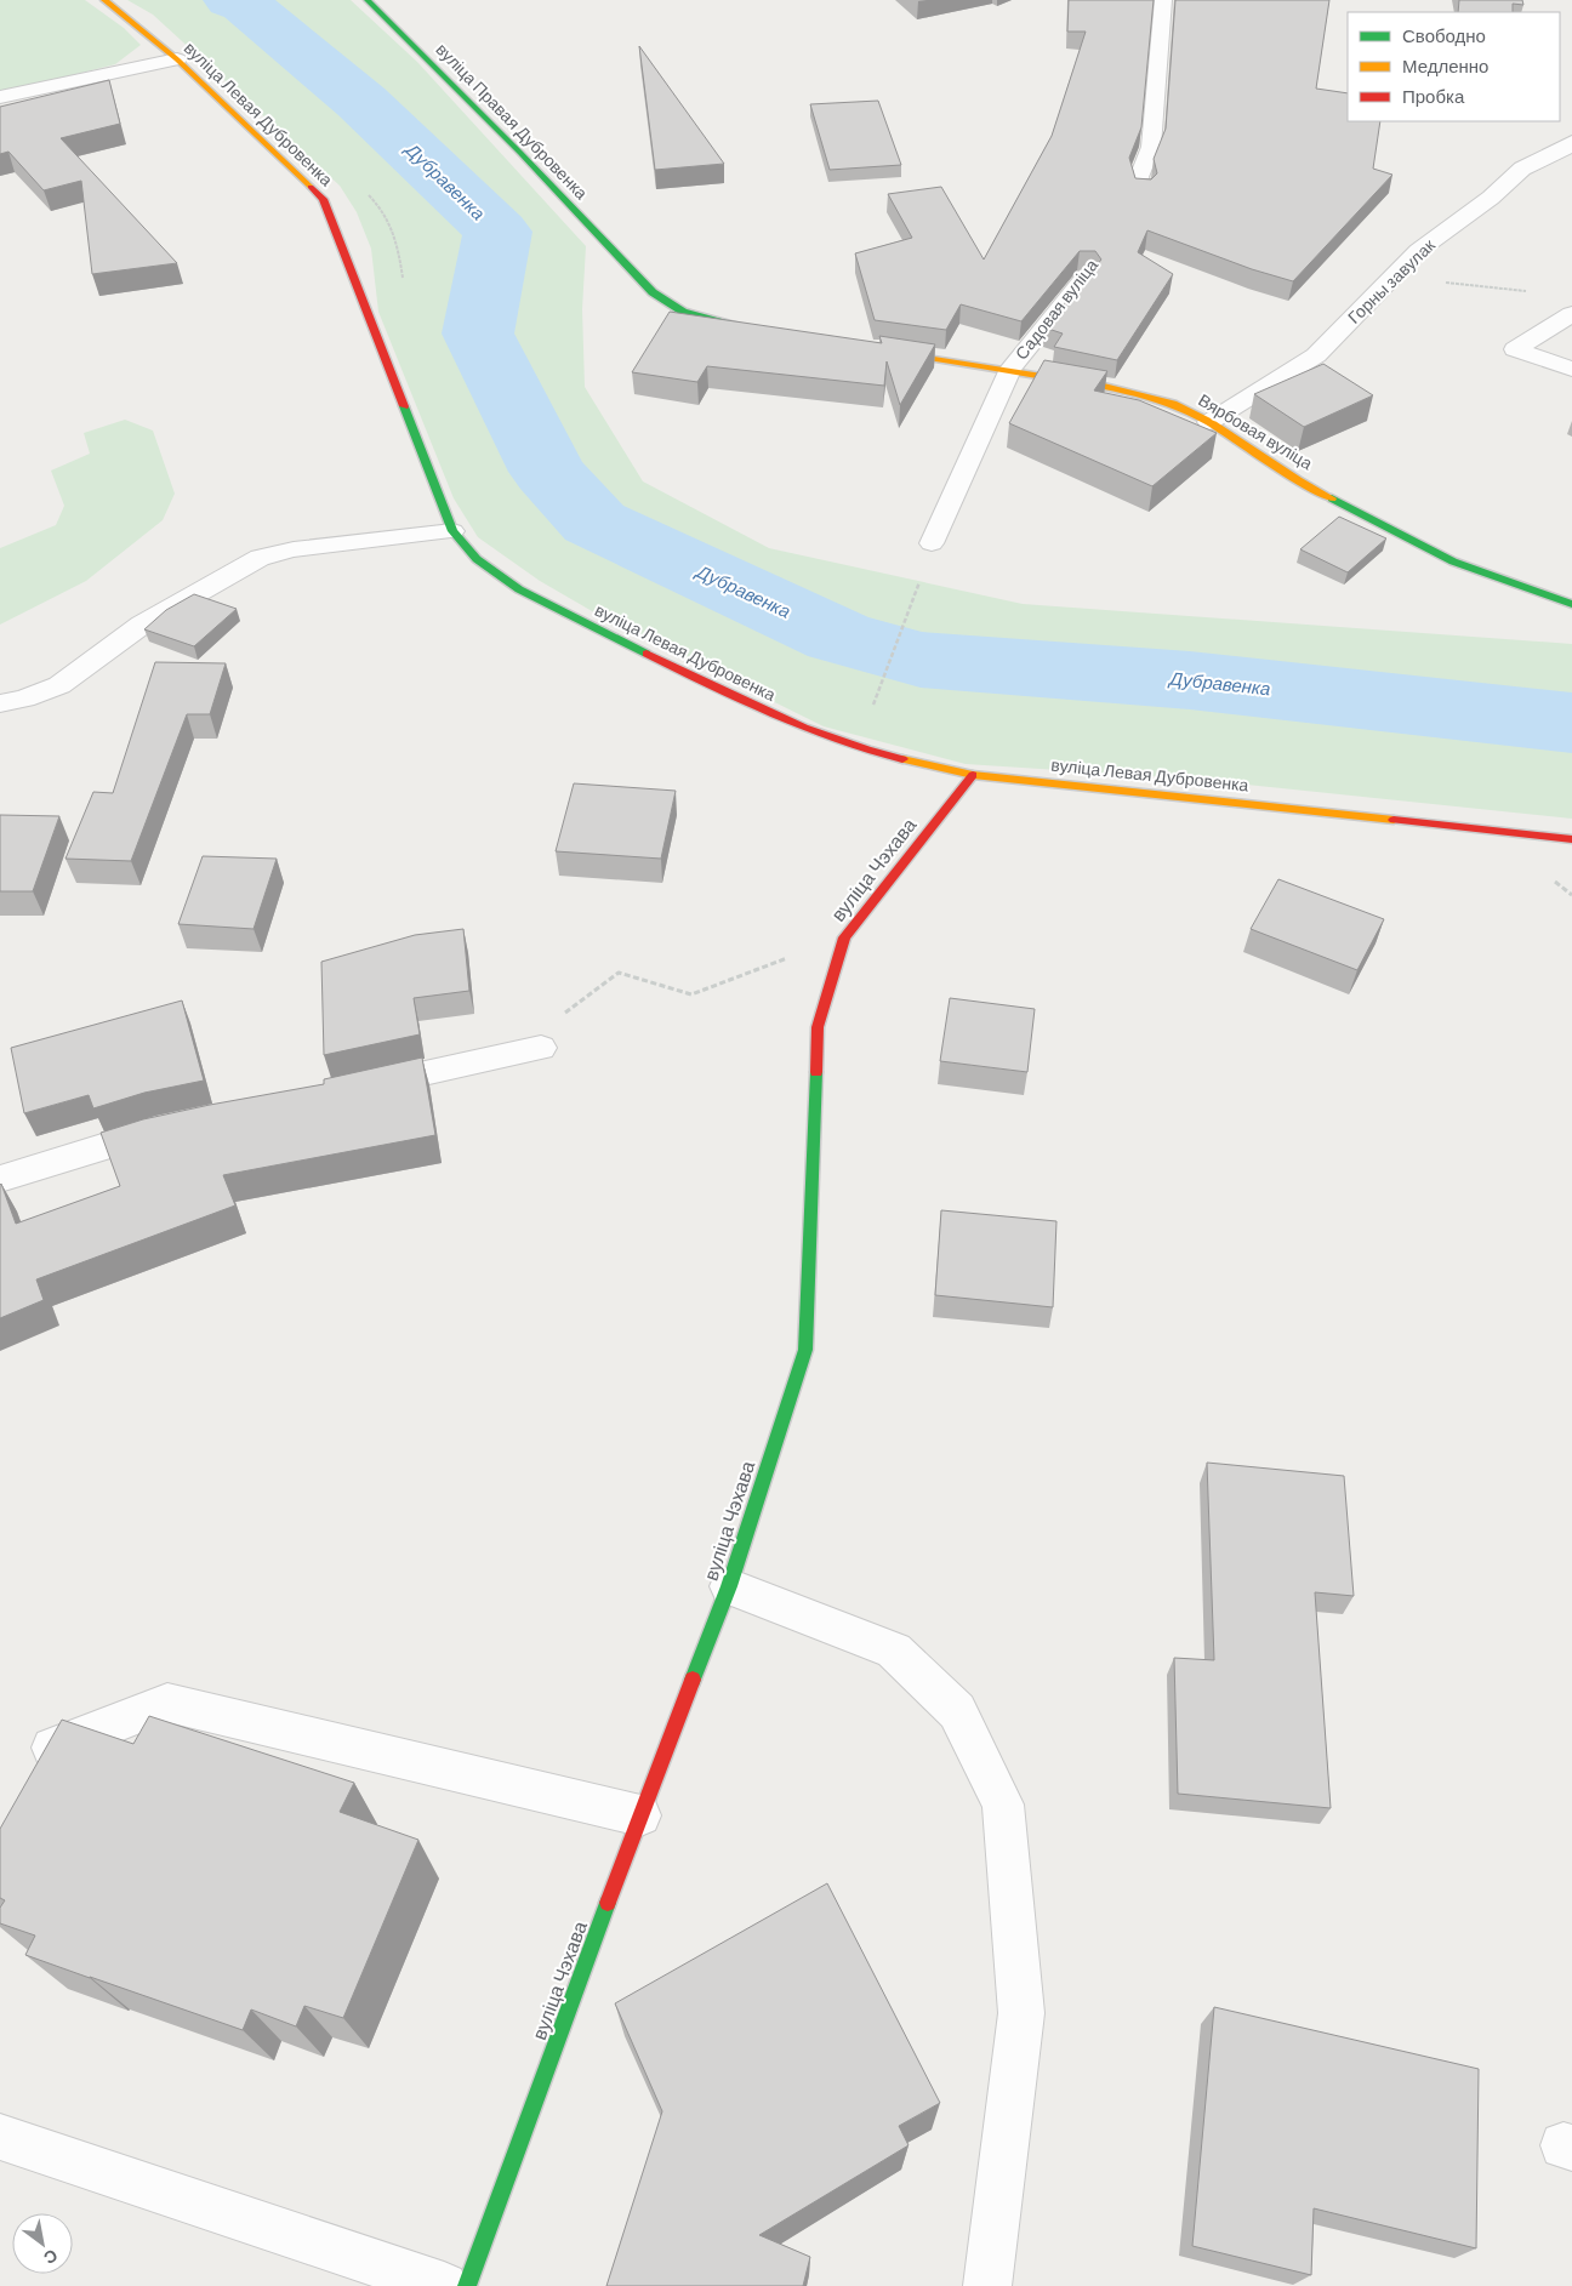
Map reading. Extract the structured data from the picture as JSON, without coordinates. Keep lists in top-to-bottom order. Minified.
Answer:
{"streets":{"street":["вуліца Левая Дубровенка","вуліца Правая Дубровенка","Горны завулак","Садовая вуліца","Вярбовая вуліца","вуліца Чэхава"]},"crossings":[["вуліца Левая Дубровенка","вуліца Чэхава"],["Горны завулак","Вярбовая вуліца"],["Садовая вуліца","Вярбовая вуліца"]],"water":["Дубравенка"],"legend":["Свободно","Медленно","Пробка"],"north":"bottom right"}
